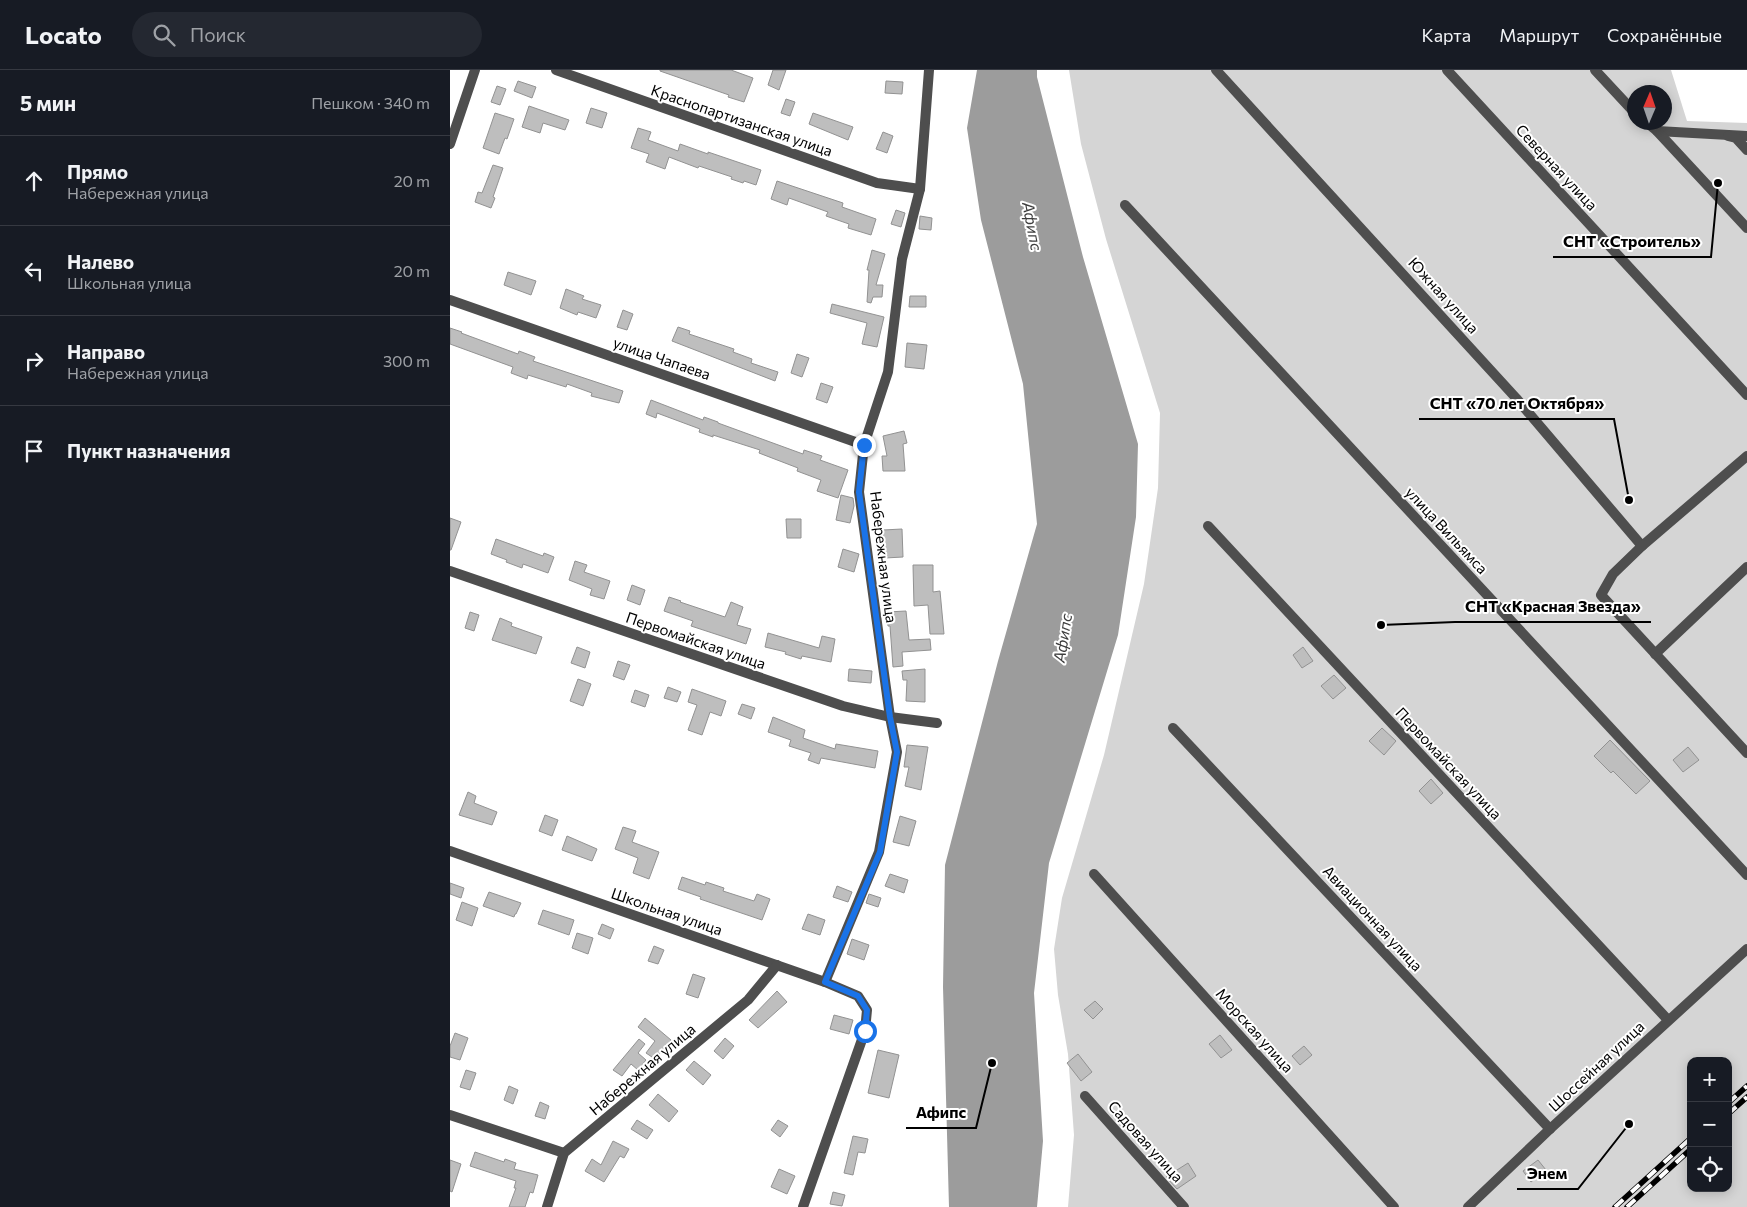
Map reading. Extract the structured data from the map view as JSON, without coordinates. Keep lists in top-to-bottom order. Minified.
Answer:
{"streets":{"street":["Краснопартизанская улица","Северная улица","Южная улица","улица Чапаева","улица Вильямса","Набережная улица","Первомайская улица","Школьная улица","Авиационная улица","Морская улица","Шоссейная улица","Садовая улица"]},"crossings":[["Краснопартизанская улица","Набережная улица"],["улица Чапаева","Набережная улица"],["Набережная улица","Первомайская улица"],["Набережная улица","Школьная улица"],["Первомайская улица","Шоссейная улица"],["Авиационная улица","Шоссейная улица"]],"water":["Афипс"],"places":["СНТ «Строитель»","СНТ «70 лет Октября»","СНТ «Красная Звезда»","Афипс","Энем"],"north":"top","page":{"header":"Locato","search":"Поиск","nav":["Карта","Маршрут","Сохранённые"],"heading":["5 мин","Пешком · 340 m"],"list":[["Прямо","Набережная улица","20 m"],["Налево","Школьная улица","20 m"],["Направо","Набережная улица","300 m"],"Пункт назначения"],"map_buttons":["+","−"]}}
